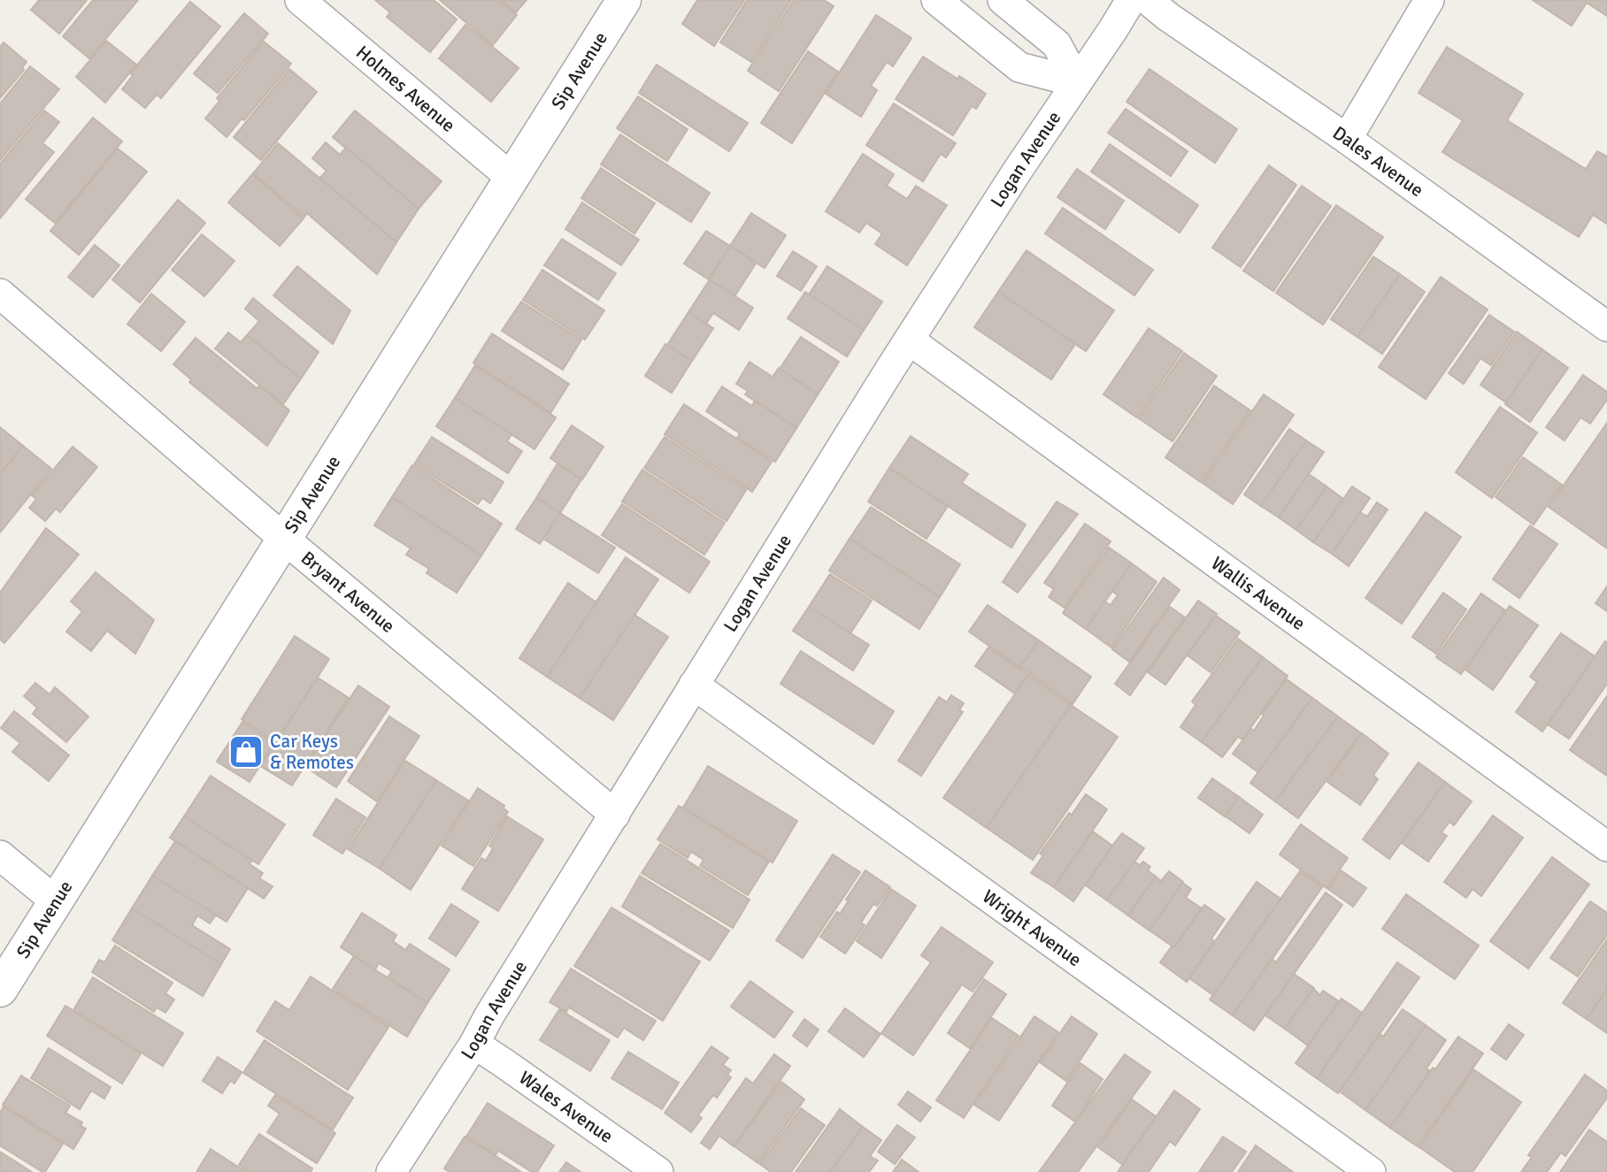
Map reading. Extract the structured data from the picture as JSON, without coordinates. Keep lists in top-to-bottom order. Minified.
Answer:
{"streets":{"street":["Sip Avenue","Holmes Avenue","Logan Avenue","Dales Avenue","Bryant Avenue","Wallis Avenue","Wright Avenue","Wales Avenue"]},"crossings":[["Sip Avenue","Holmes Avenue"],["Sip Avenue","Bryant Avenue"],["Logan Avenue","Bryant Avenue"],["Logan Avenue","Wallis Avenue"],["Logan Avenue","Wright Avenue"],["Logan Avenue","Wales Avenue"]],"places":{"shop":["Car Keys & Remotes"]}}
